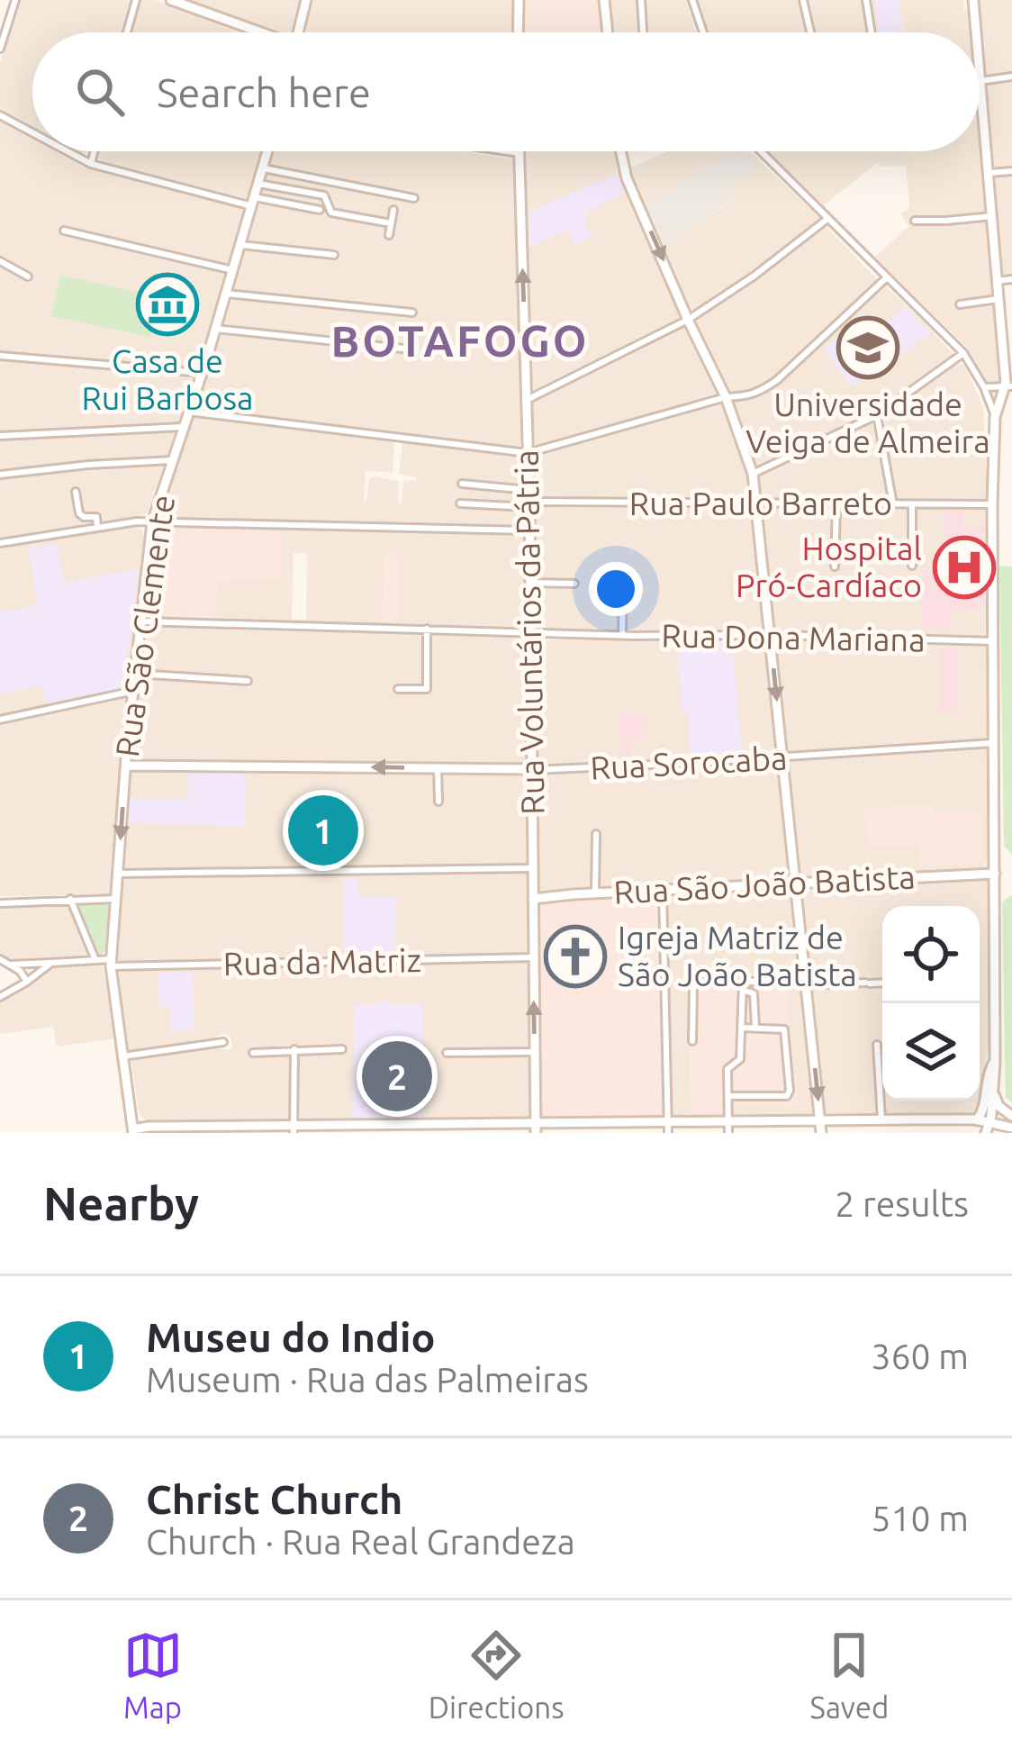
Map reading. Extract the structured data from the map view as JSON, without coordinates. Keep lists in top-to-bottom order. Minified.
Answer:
{"streets":{"main road":["Rua São Clemente","Rua Voluntários da Pátria","Rua Sorocaba","Rua São João Batista"],"street":["Rua Paulo Barreto","Rua Dona Mariana","Rua da Matriz"]},"crossings":[["Rua Paulo Barreto","Rua Voluntários da Pátria"],["Rua São Clemente","Rua Dona Mariana"],["Rua São Clemente","Rua Sorocaba"],["Rua São Clemente","Rua da Matriz"],["Rua Voluntários da Pátria","Rua Dona Mariana"],["Rua Voluntários da Pátria","Rua Sorocaba"],["Rua Voluntários da Pátria","Rua São João Batista"],["Rua Voluntários da Pátria","Rua da Matriz"]],"one_way":["Rua Sorocaba"],"districts":["BOTAFOGO"],"places":{"museum":["Casa de Rui Barbosa"],"school or university":["Universidade Veiga de Almeira"],"hospital":["Hospital Pró-Cardíaco"],"church":["Igreja Matriz de São João Batista"]},"page":{"search":"Search here","pins":["1","2"],"heading":["Nearby","2 results"],"list":[{"mark":"1","name":"Museu do Indio","note":"Museum · Rua das Palmeiras","value":"360 m"},{"mark":"2","name":"Christ Church","note":"Church · Rua Real Grandeza","value":"510 m"}],"nav":["Map","Directions","Saved"]}}
